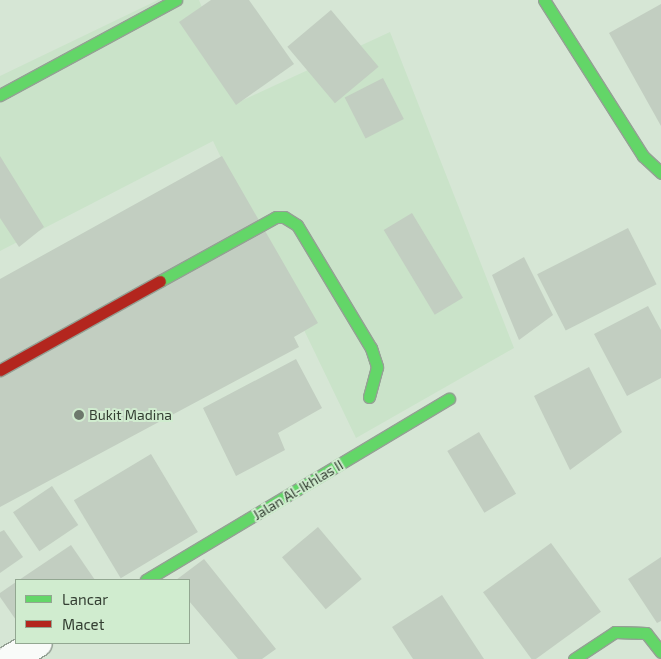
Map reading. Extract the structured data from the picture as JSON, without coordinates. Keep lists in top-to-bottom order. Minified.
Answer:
{"streets":{"street":["Jalan Al-Ikhlas II"]},"places":["Bukit Madina"],"legend":["Lancar","Macet"]}
